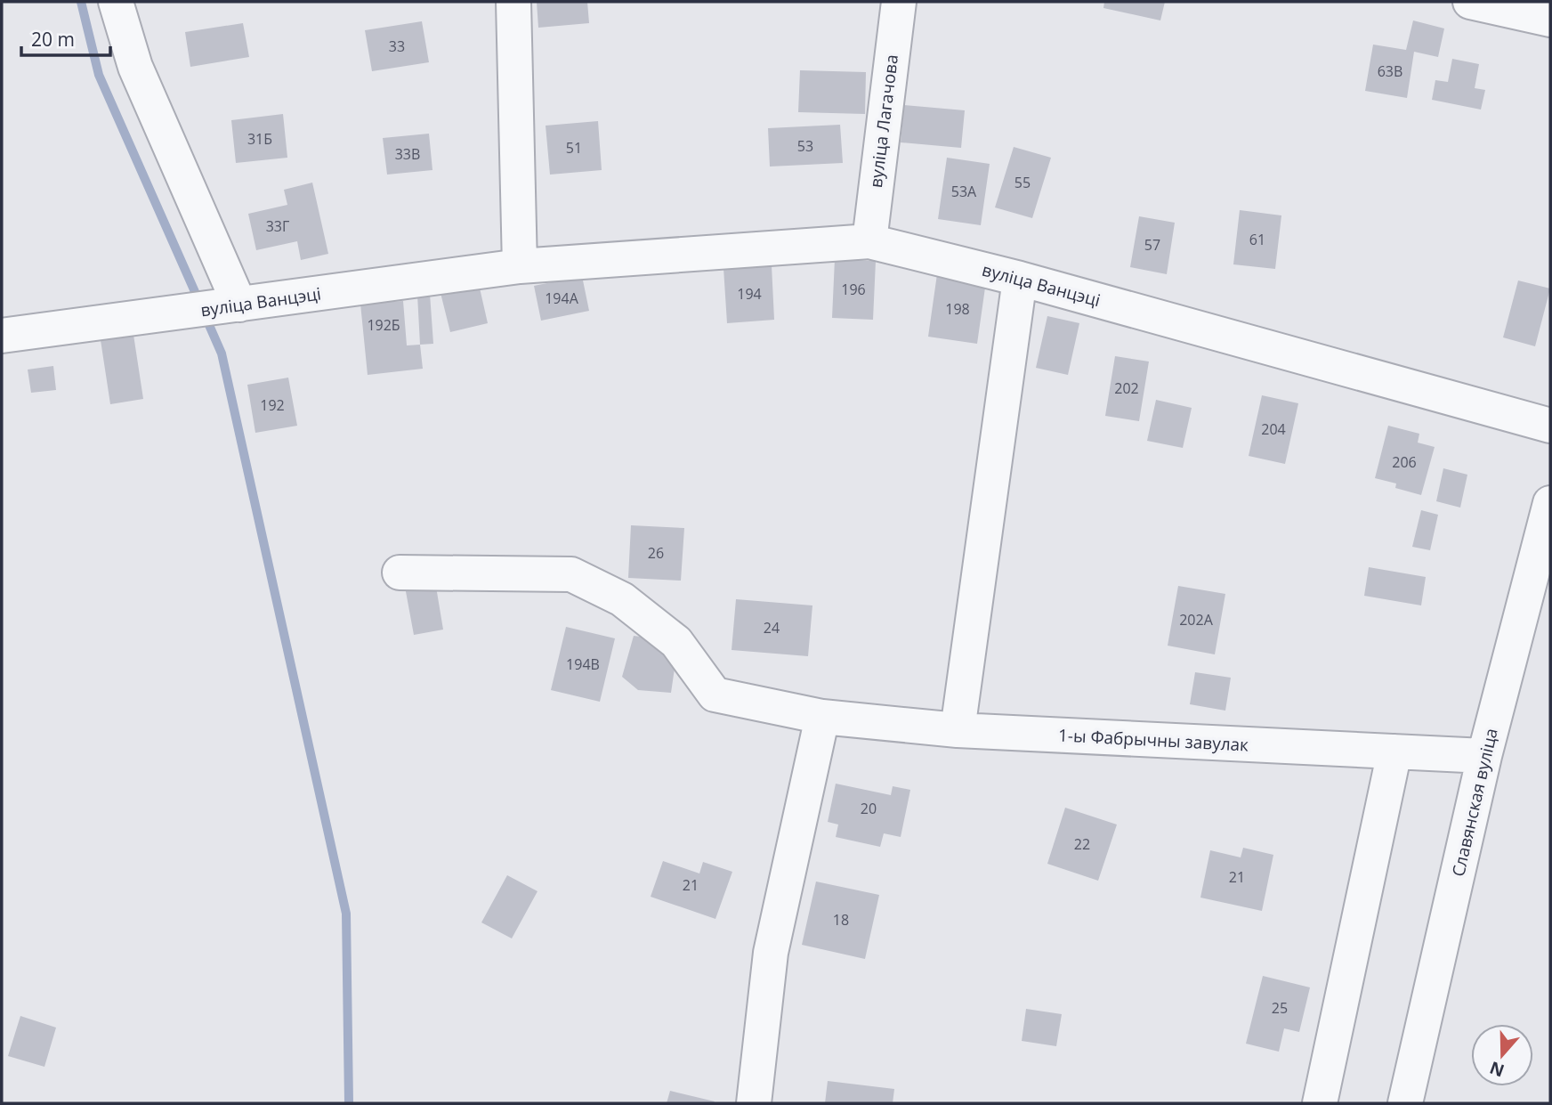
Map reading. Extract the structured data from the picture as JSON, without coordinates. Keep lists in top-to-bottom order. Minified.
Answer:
{"streets":{"street":["вуліца Лагачова","вуліца Ванцэці","1-ы Фабрычны завулак","Славянская вуліца"]},"crossings":[["вуліца Лагачова","вуліца Ванцэці"],["1-ы Фабрычны завулак","Славянская вуліца"]],"house_numbers":["33","63В","31Б","53","51","33В","55","53А","33Г","61","57","196","194","194А","198","192Б","202","192","204","206","26","202А","24","194В","20","22","21","21","18","25"],"scale_bar":"20 m","north":"bottom"}
